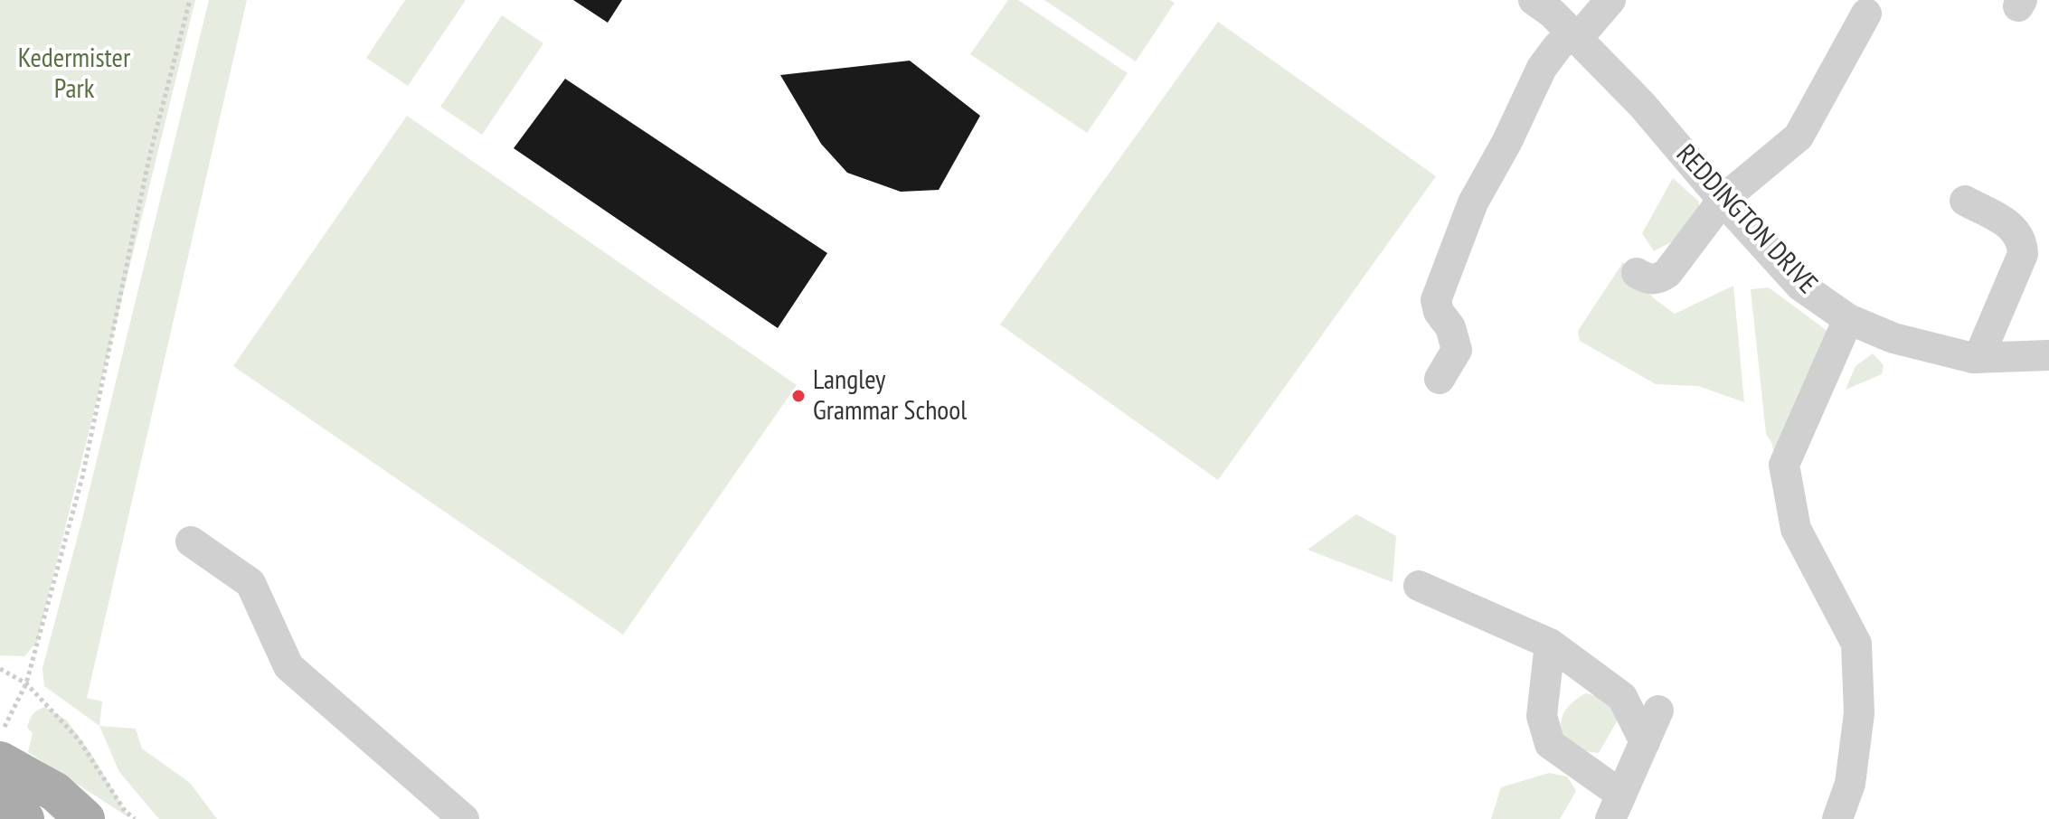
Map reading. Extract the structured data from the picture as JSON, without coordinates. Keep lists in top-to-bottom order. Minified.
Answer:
{"streets":{"street":["REDDINGTON DRIVE"]},"parks":["Kedermister Park"],"places":["Langley Grammar School"]}
